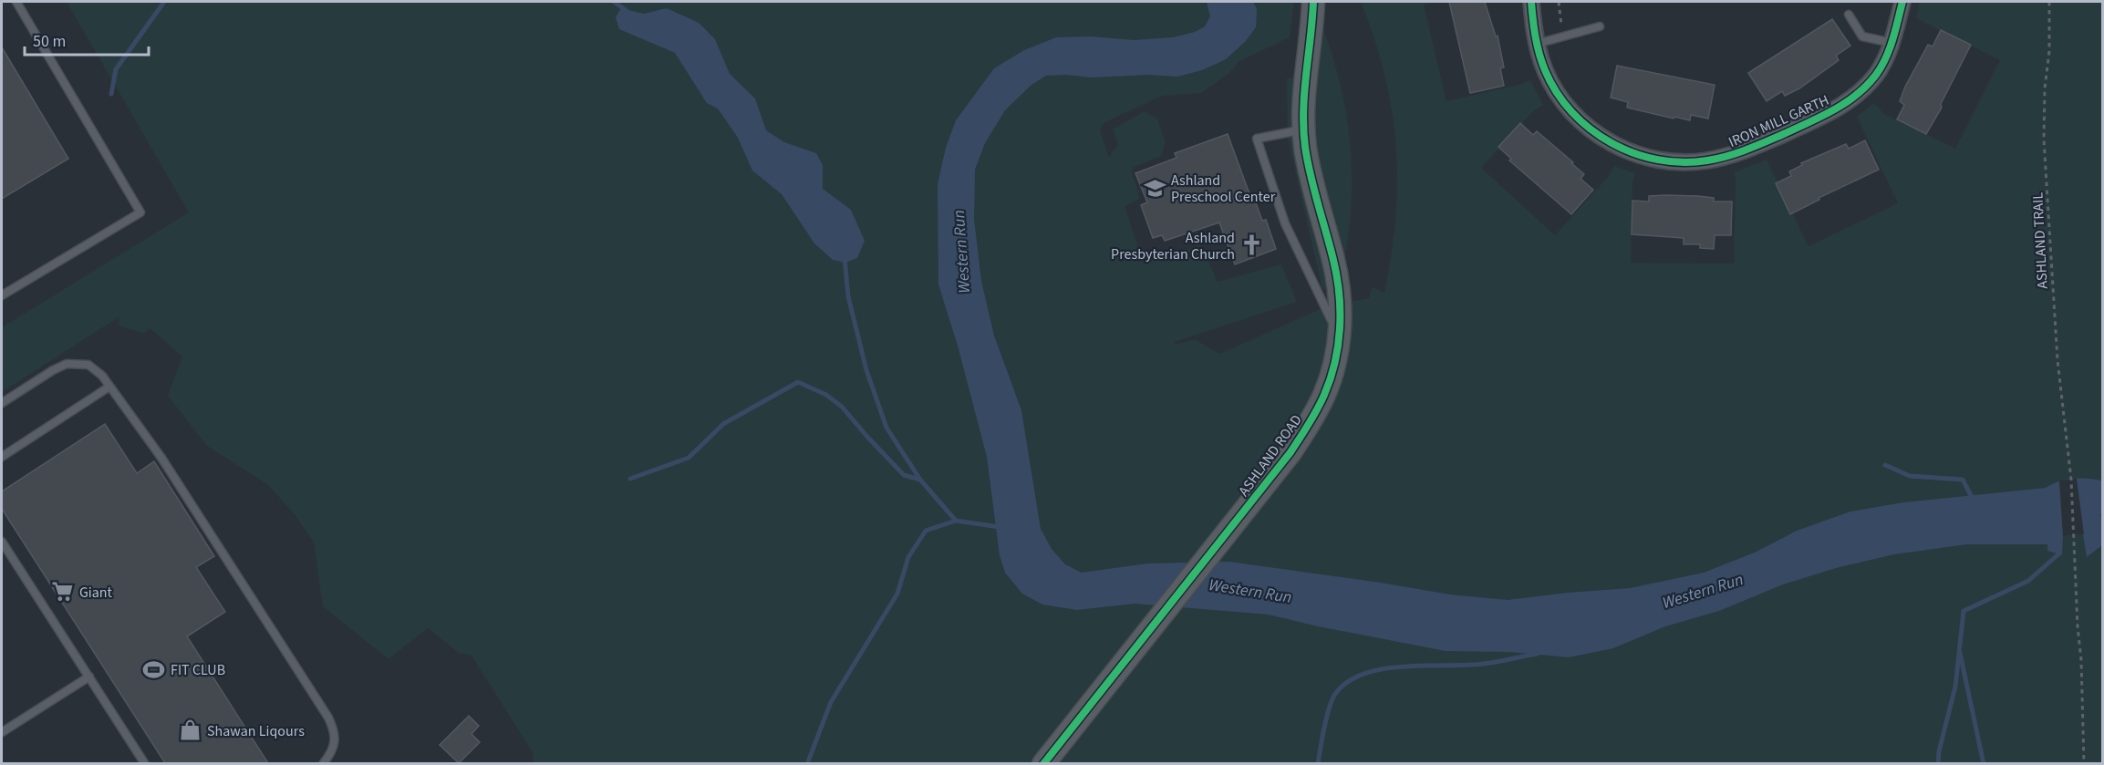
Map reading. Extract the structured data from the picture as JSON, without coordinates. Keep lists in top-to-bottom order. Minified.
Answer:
{"streets":{"main road":["ASHLAND ROAD"],"street":["IRON MILL GARTH"],"path":["ASHLAND TRAIL"]},"water":["Western Run"],"places":{"school or university":["Ashland Preschool Center"],"church":["Ashland Presbyterian Church"],"supermarket":["Giant"],"sports":["FIT CLUB"],"shop":["Shawan Liqours"]},"scale_bar":"50 m"}
